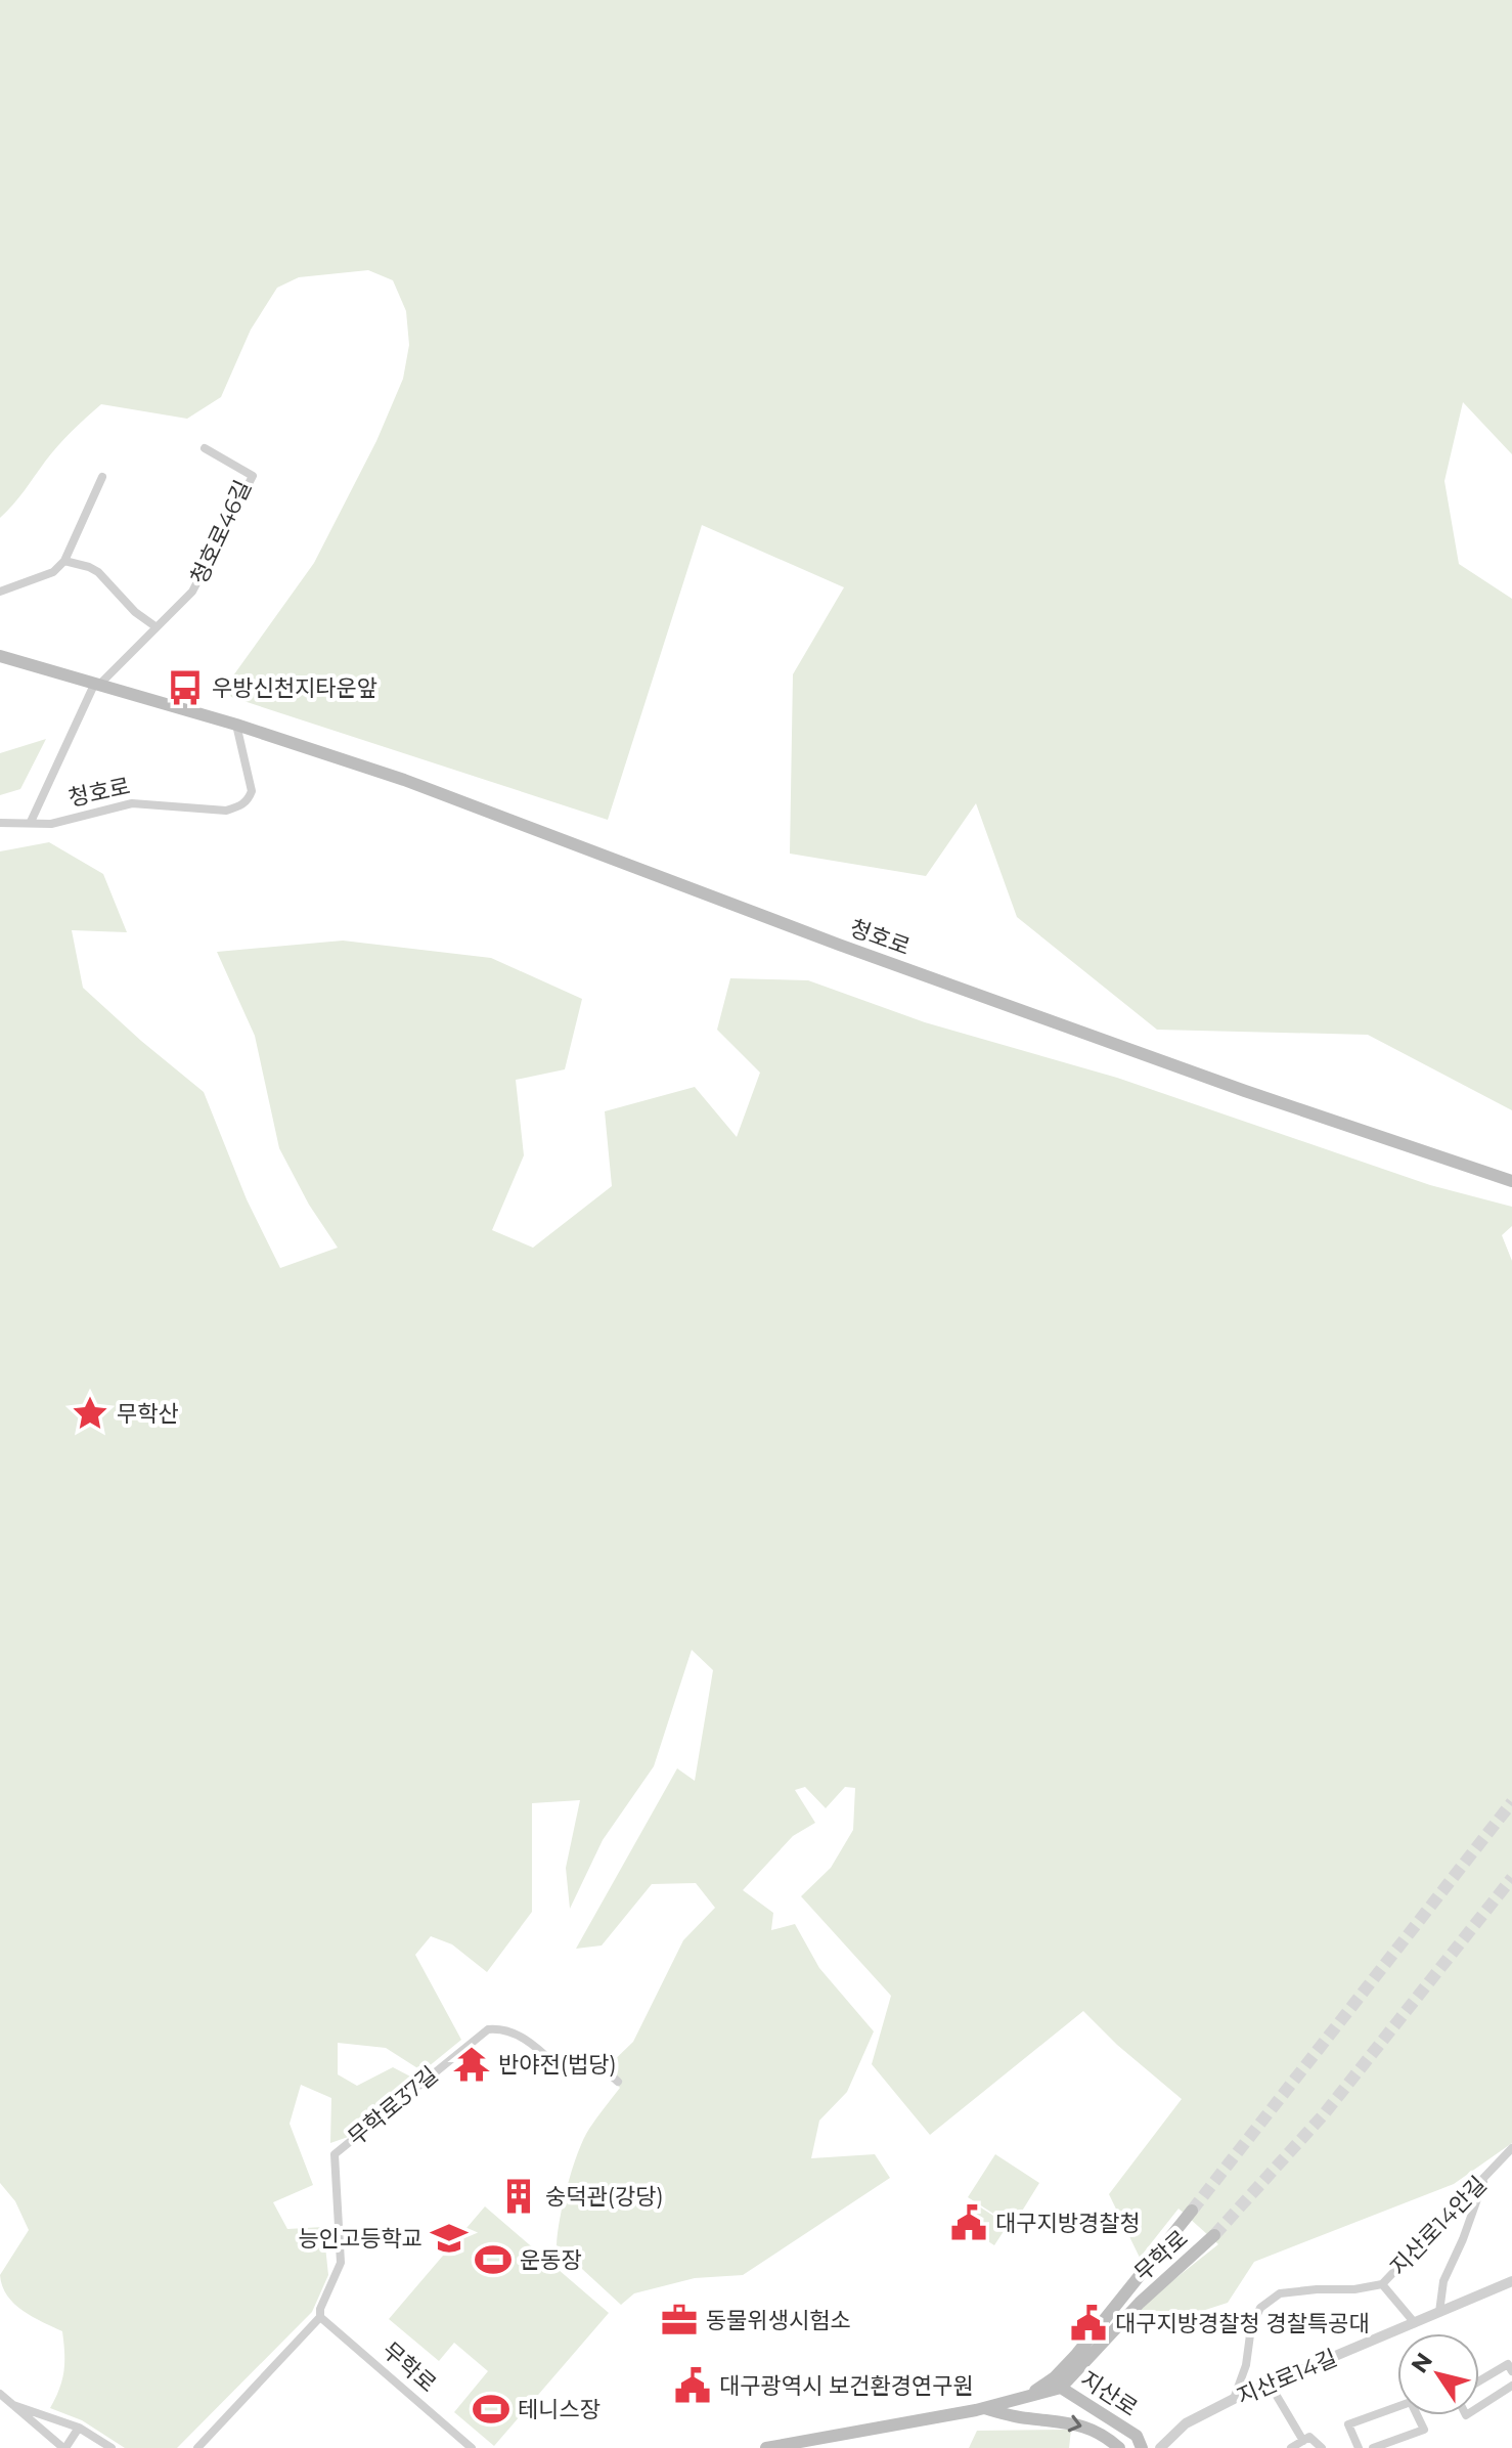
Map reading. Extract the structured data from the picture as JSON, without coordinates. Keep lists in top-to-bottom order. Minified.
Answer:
{"streets":{"main road":["청호로","무학로","지산로"],"street":["청호로46길","무학로37길","지산로14안길","지산로14길"]},"crossings":[["청호로46길","청호로"],["무학로37길","무학로"],["지산로14안길","지산로14길"],["무학로","지산로"]],"places":{"bus stop":["우방신천지타운앞"],"place":["무학산"],"temple":["반야전(법당)"],"building":["숭덕관(강당)"],"public building":["대구지방경찰청","대구지방경찰청 경찰특공대","대구광역시 보건환경연구원"],"school or university":["능인고등학교"],"sports":["운동장","테니스장"],"office":["동물위생시험소"]},"north":"top left"}
